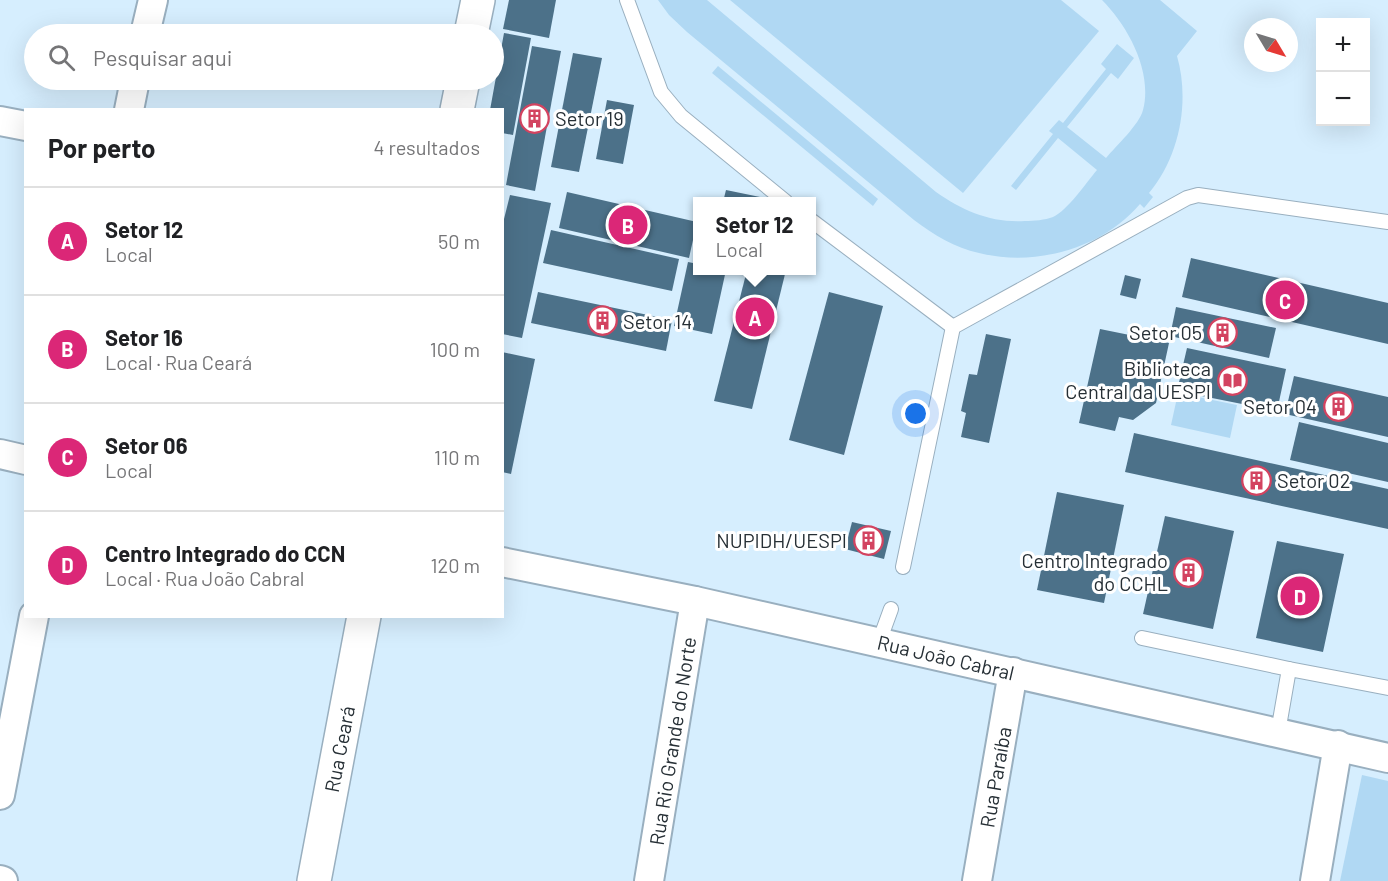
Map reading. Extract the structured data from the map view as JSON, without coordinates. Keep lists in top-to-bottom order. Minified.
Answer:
{"streets":{"street":["Rua João Cabral","Rua Rio Grande do Norte","Rua Ceará","Rua Paraíba"]},"crossings":[["Rua João Cabral","Rua Rio Grande do Norte"],["Rua João Cabral","Rua Paraíba"]],"places":{"building":["Setor 19","Setor 14","Setor 05","Setor 04","Setor 02","NUPIDH/UESPI","Centro Integrado do CCHL"],"library":["Biblioteca Central da UESPI"]},"north":"bottom right","page":{"map_buttons":["+","−"],"search":"Pesquisar aqui","heading":["Por perto","4 resultados"],"list":[{"mark":"A","name":"Setor 12","note":"Local","value":"50 m"},{"mark":"B","name":"Setor 16","note":"Local · Rua Ceará","value":"100 m"},{"mark":"C","name":"Setor 06","note":"Local","value":"110 m"},{"mark":"D","name":"Centro Integrado do CCN","note":"Local · Rua João Cabral","value":"120 m"}],"popup":["Setor 12","Local"],"pins":["B","C","A","D"]}}
